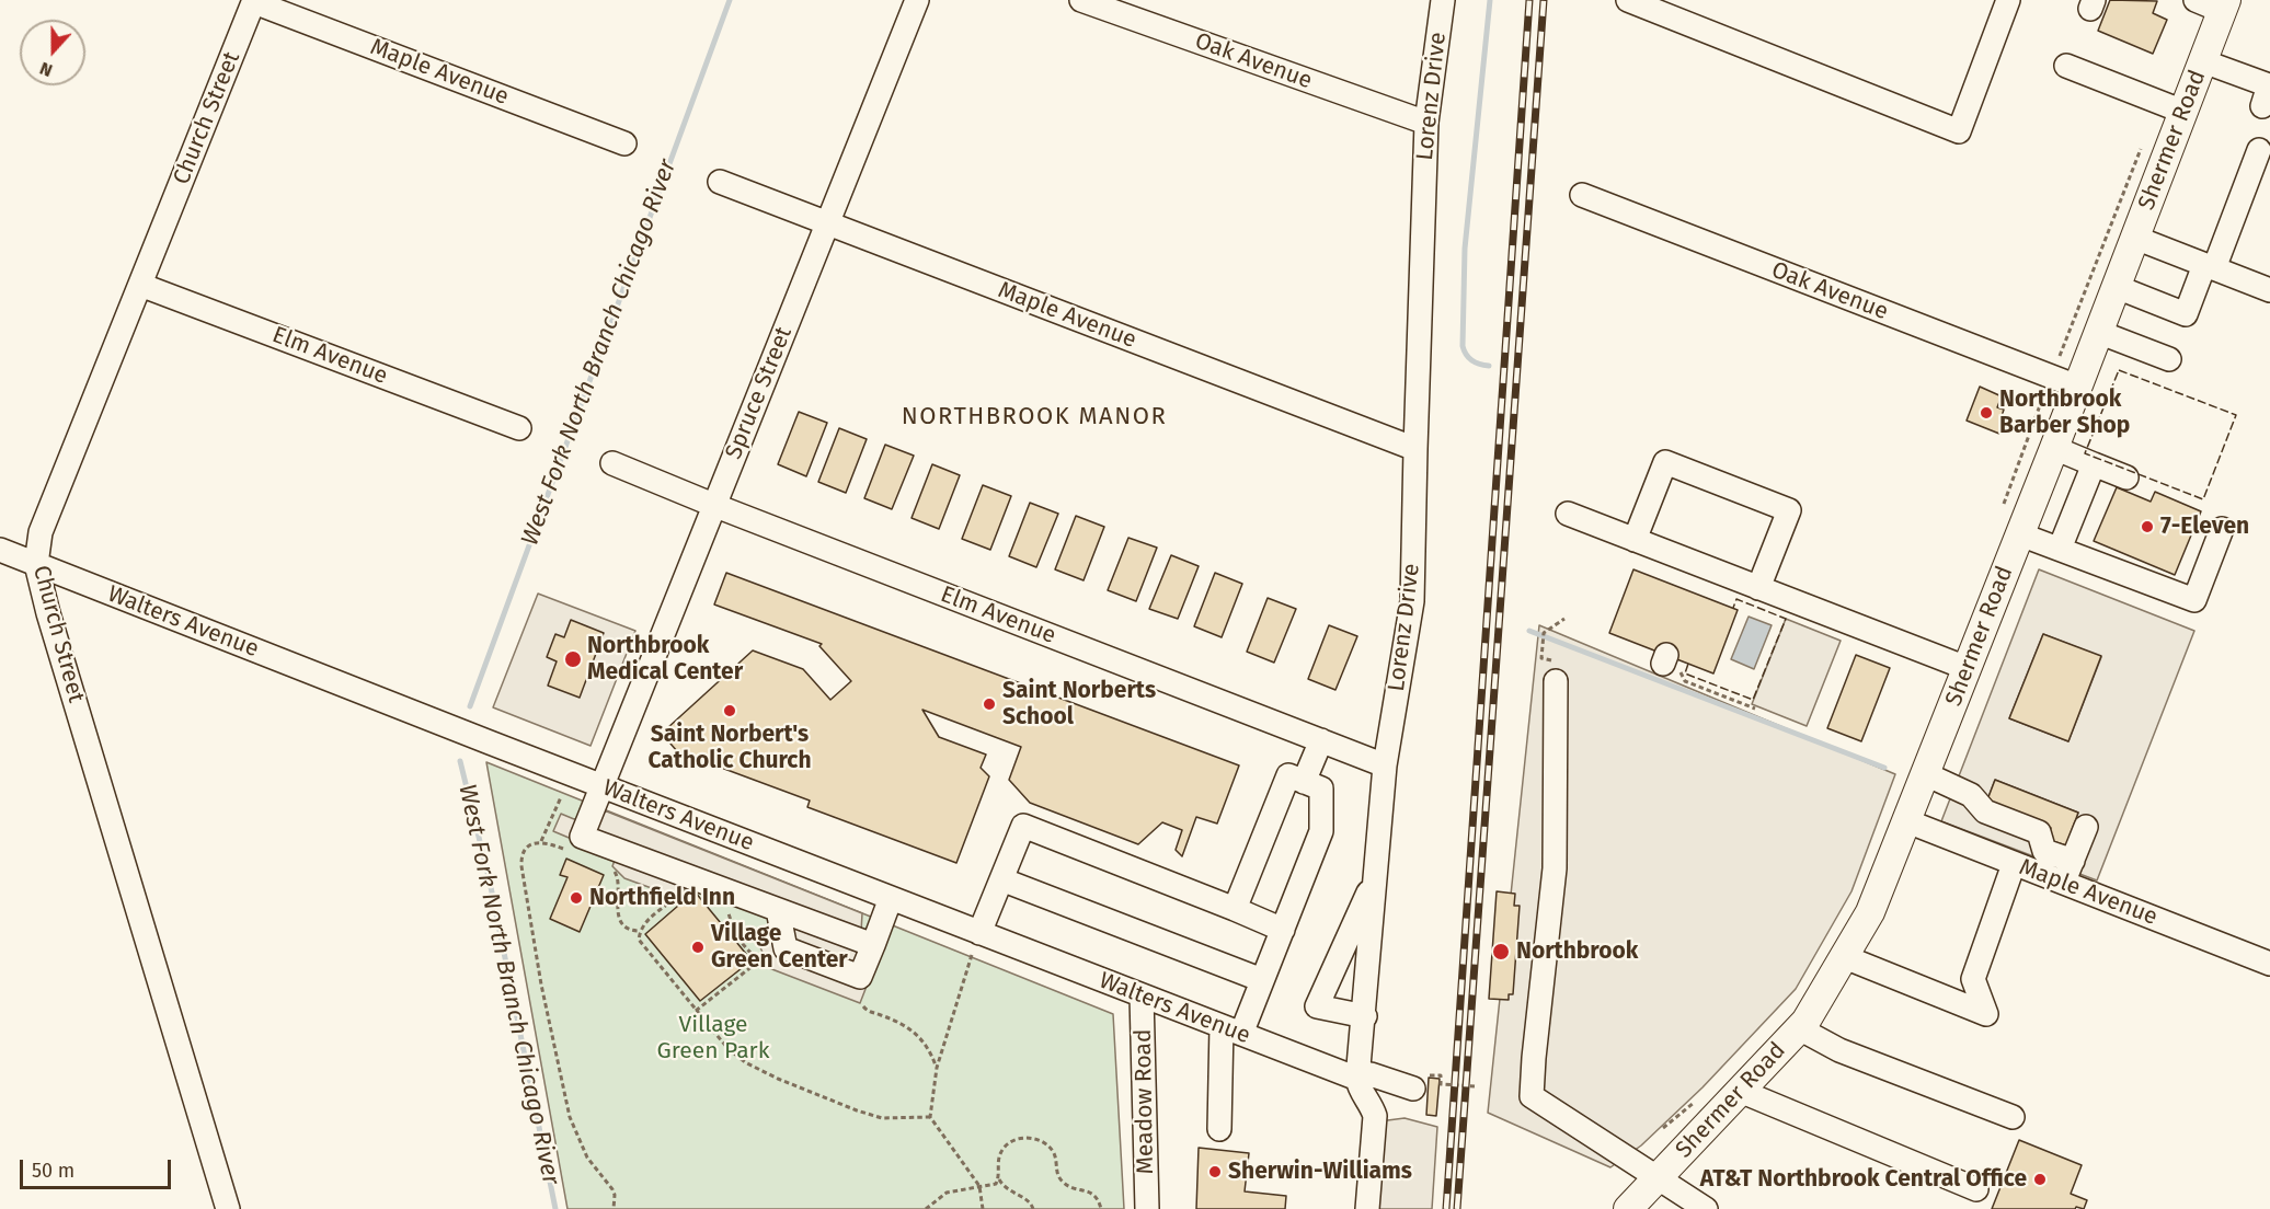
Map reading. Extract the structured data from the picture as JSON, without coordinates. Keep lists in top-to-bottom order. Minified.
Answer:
{"streets":{"main road":["Shermer Road"],"street":["Oak Avenue","Maple Avenue","Lorenz Drive","Church Street","Elm Avenue","Spruce Street","Walters Avenue","Meadow Road"]},"crossings":[["Oak Avenue","Lorenz Drive"],["Oak Avenue","Shermer Road"],["Maple Avenue","Lorenz Drive"],["Maple Avenue","Church Street"],["Maple Avenue","Shermer Road"],["Maple Avenue","Spruce Street"],["Lorenz Drive","Elm Avenue"],["Lorenz Drive","Walters Avenue"],["Church Street","Elm Avenue"],["Church Street","Walters Avenue"],["Elm Avenue","Spruce Street"],["Spruce Street","Walters Avenue"],["Walters Avenue","Meadow Road"]],"districts":["NORTHBROOK MANOR"],"water":["West Fork North Branch Chicago River"],"parks":["Village Green Park"],"places":["Northbrook Barber Shop","7-Eleven","Northbrook Medical Center","Saint Norberts School","Saint Norbert's Catholic Church","Northfield Inn","Village Green Center","Northbrook","Sherwin-Williams","AT&T Northbrook Central Office"],"scale_bar":"50 m","north":"bottom"}
